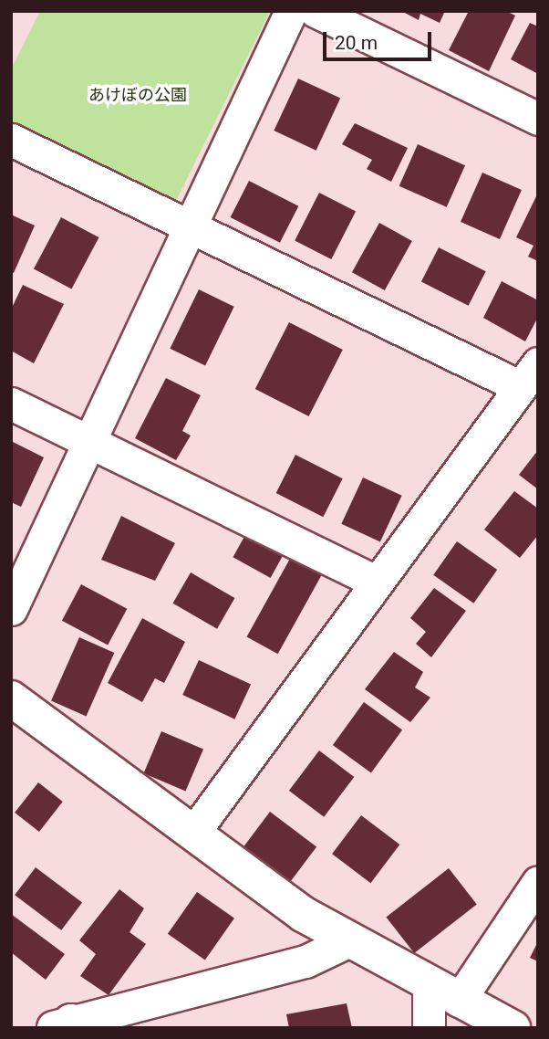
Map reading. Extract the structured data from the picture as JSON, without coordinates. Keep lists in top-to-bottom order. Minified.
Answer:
{"parks":["あけぼの公園"],"scale_bar":"20 m"}
